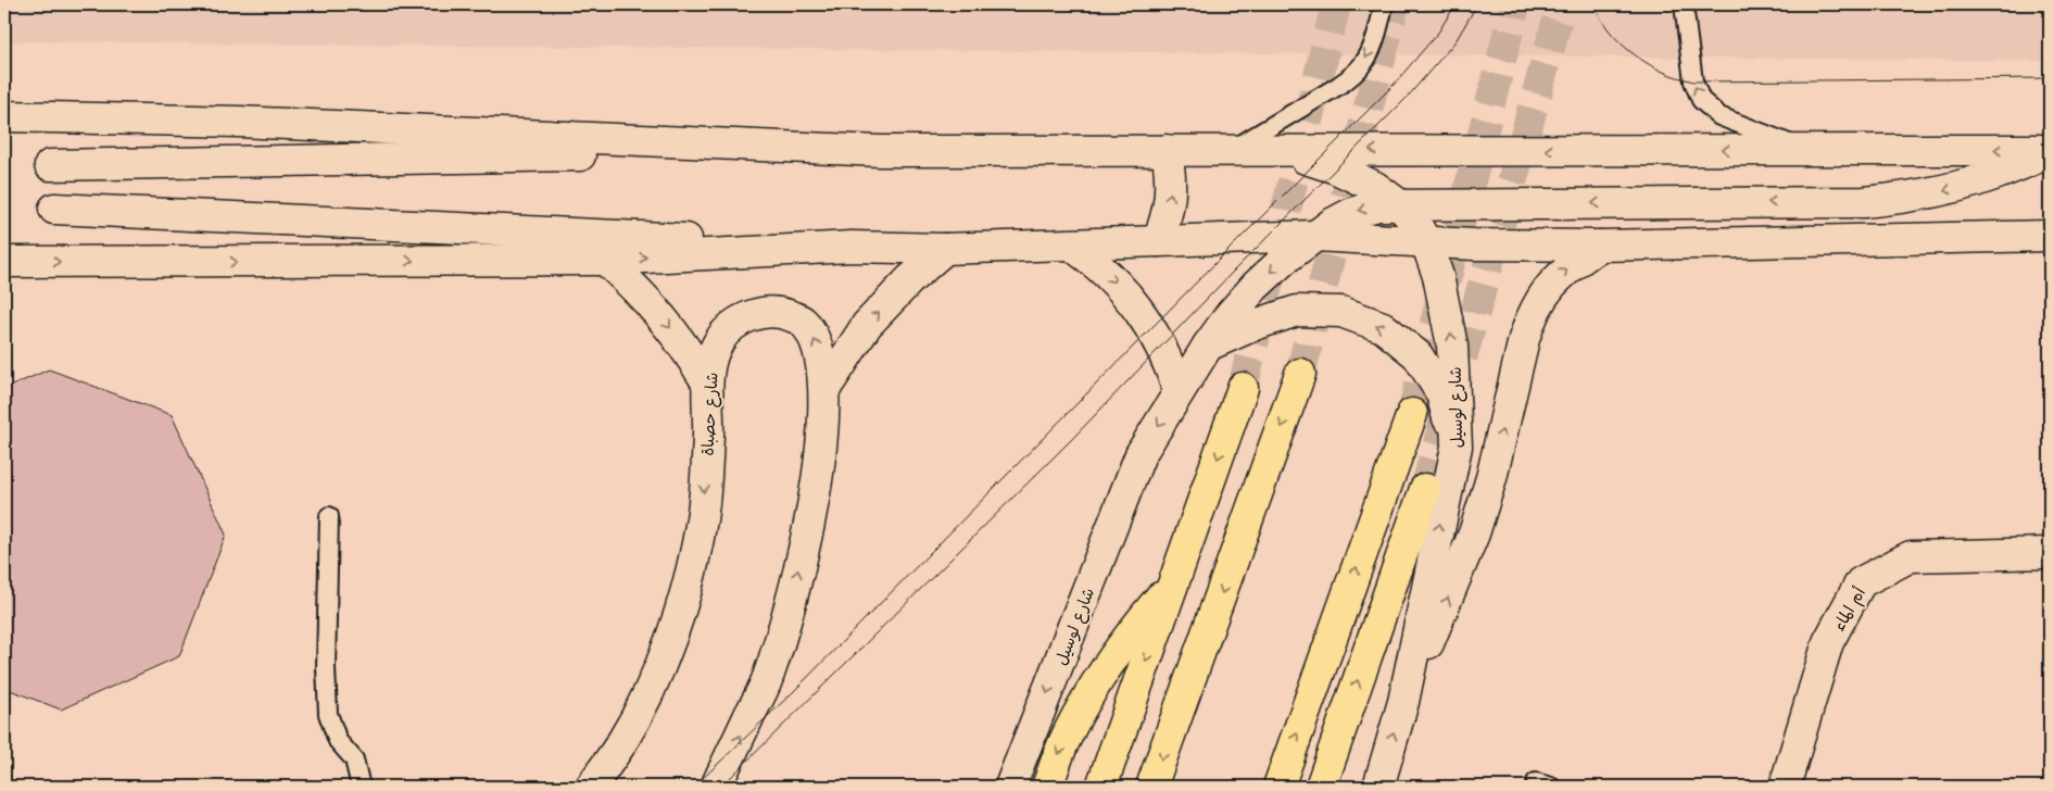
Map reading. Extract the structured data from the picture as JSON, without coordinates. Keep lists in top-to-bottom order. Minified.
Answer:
{"streets":{"street":["شارع لوسيل","شارع حصباة","أم الماء"]}}
